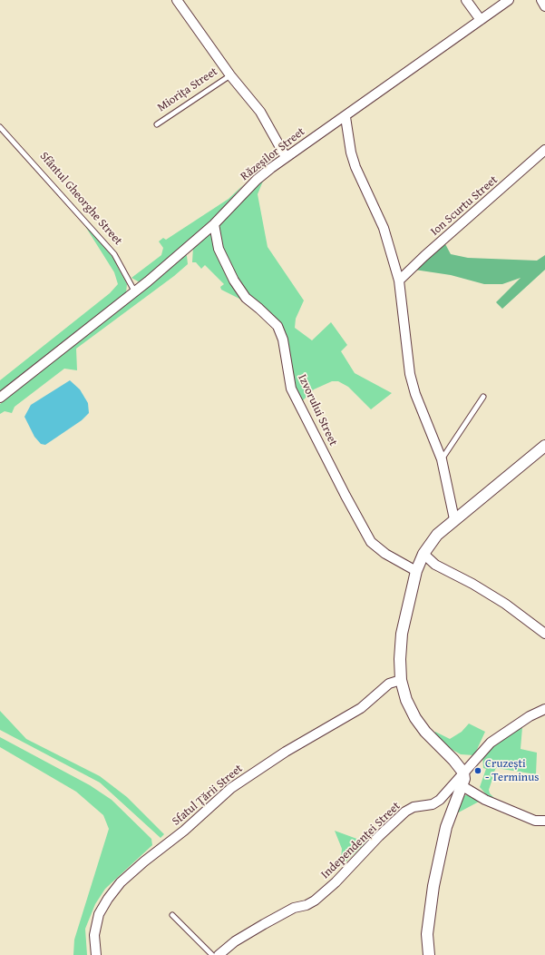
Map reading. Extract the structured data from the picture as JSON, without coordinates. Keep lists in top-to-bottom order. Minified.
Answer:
{"streets":{"street":["Miorița Street","Răzeșilor Street","Ion Scurtu Street","Izvorului Street","Sfatul Țării Street","Independenței Street"],"lane":["Sfântul Gheorghe Street"]},"crossings":[["Miorița Street","Răzeșilor Street"],["Răzeșilor Street","Sfântul Gheorghe Street"],["Răzeșilor Street","Izvorului Street"]],"places":["Cruzești - Terminus"]}
